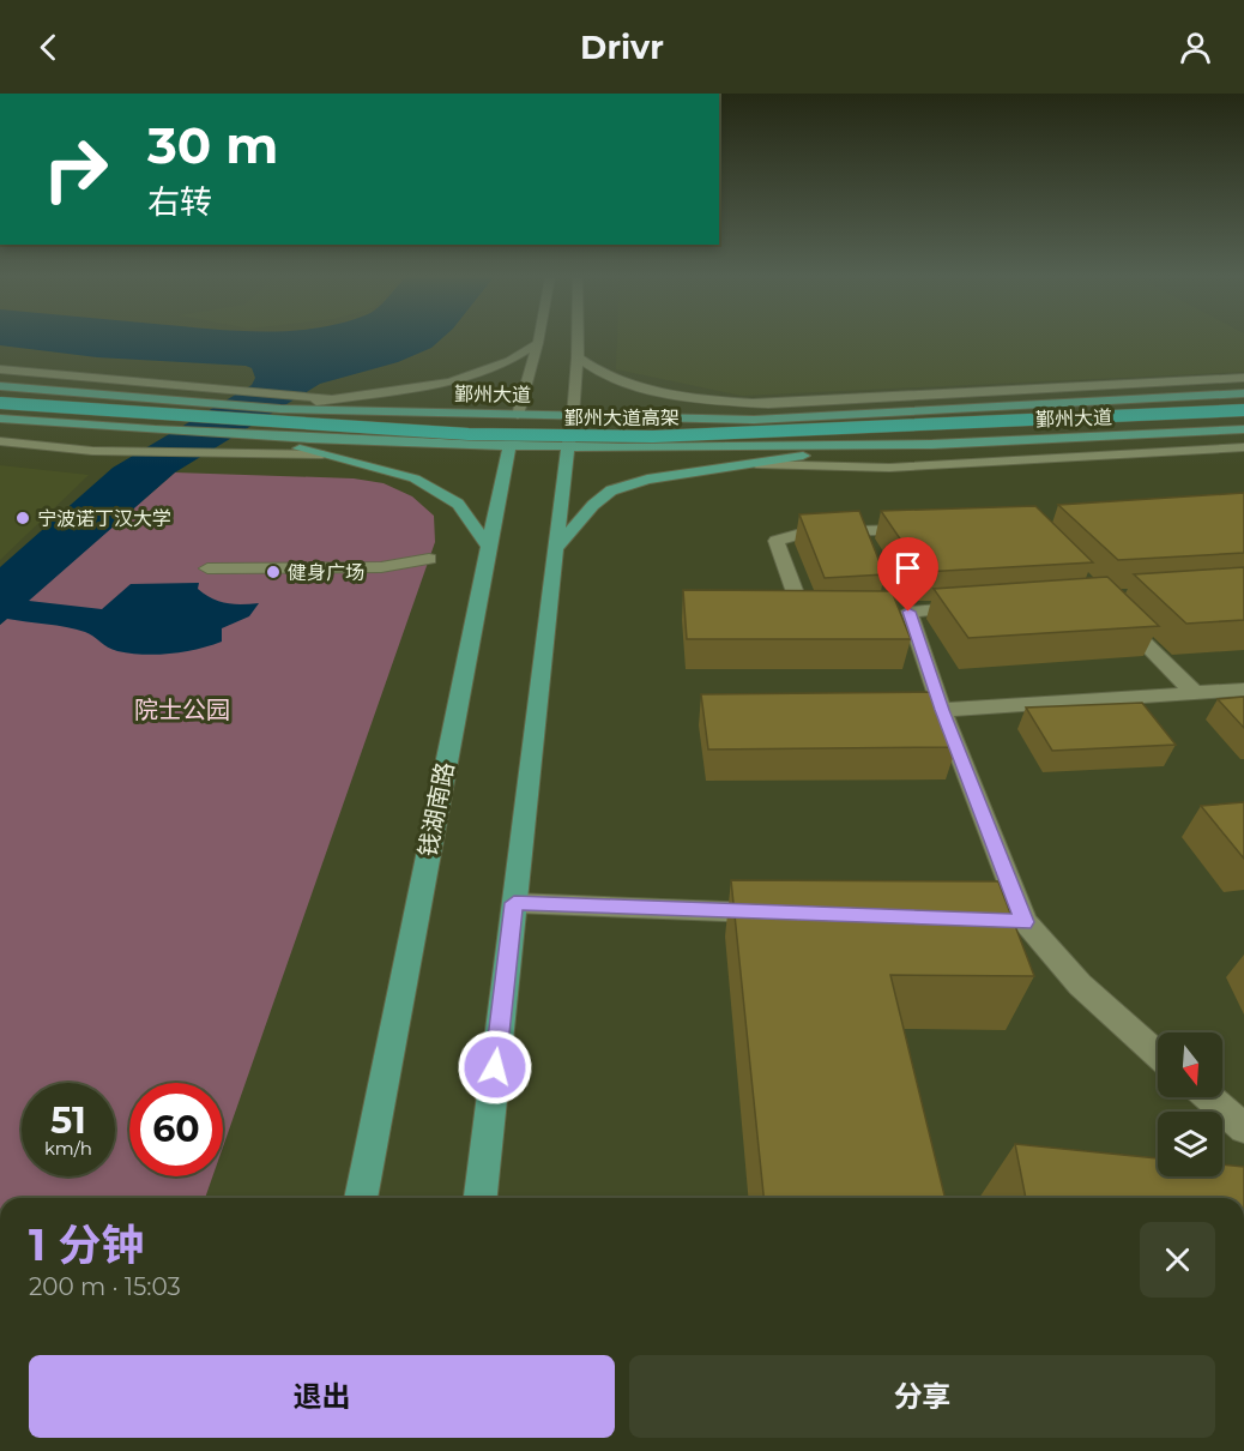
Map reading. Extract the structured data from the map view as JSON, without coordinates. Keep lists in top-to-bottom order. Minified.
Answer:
{"streets":{"highway":["鄞州大道高架"],"main road":["鄞州大道","钱湖南路"]},"crossings":[["鄞州大道","鄞州大道高架"],["鄞州大道","钱湖南路"]],"parks":["院士公园"],"places":["宁波诺丁汉大学","健身广场"],"north":"bottom","page":{"header":"Drivr","turn":["30 m","右转"],"speed":"51 km/h","limit":"60","heading":["1 分钟","200 m · 15:03"],"buttons":["退出","分享"]}}
